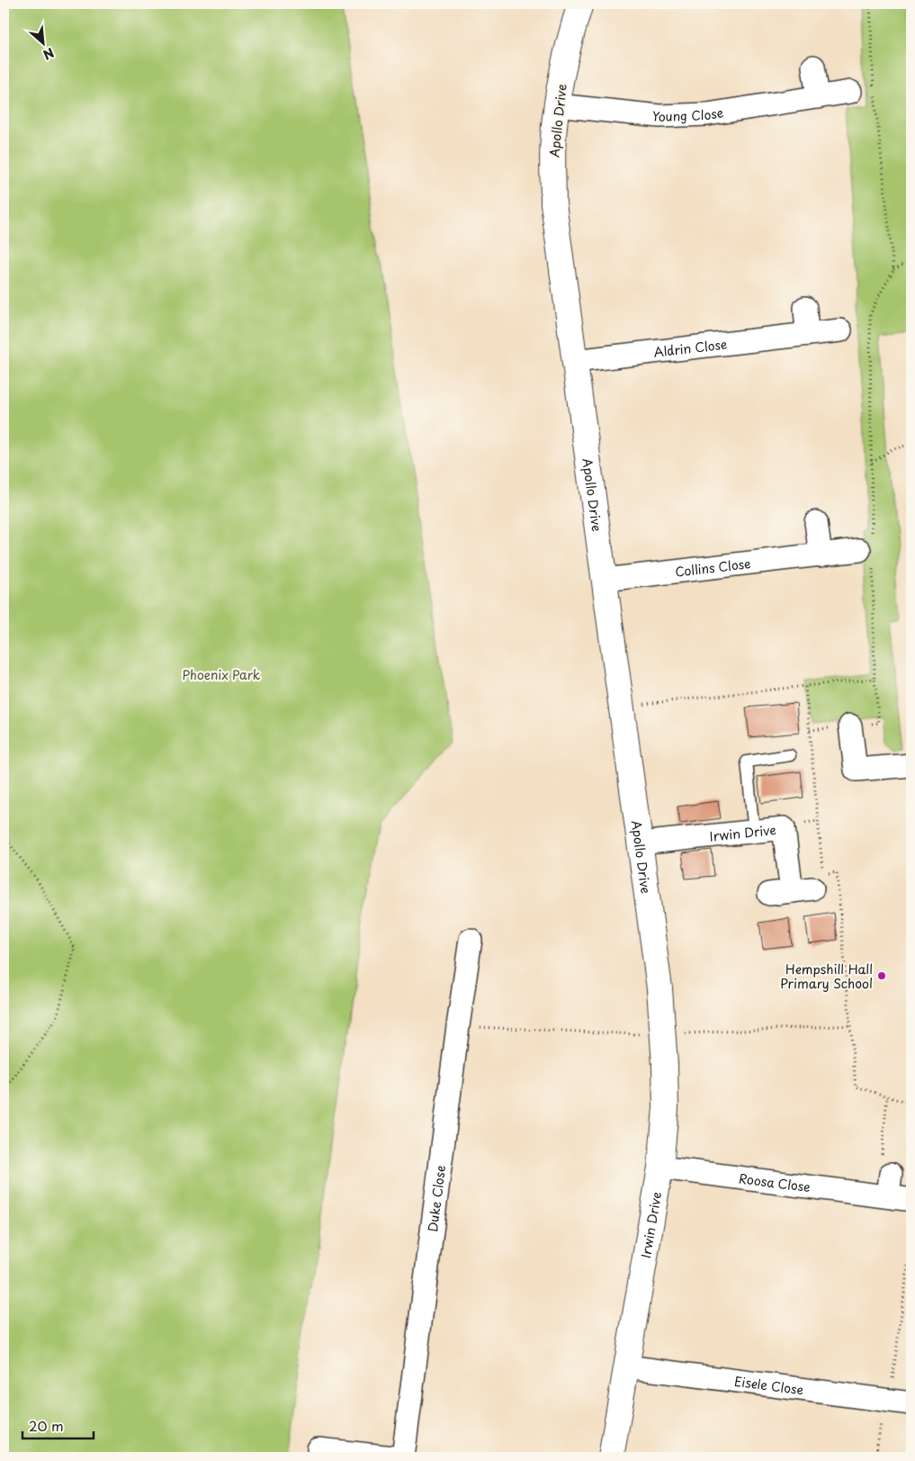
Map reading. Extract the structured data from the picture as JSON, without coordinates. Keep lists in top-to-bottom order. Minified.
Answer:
{"streets":{"street":["Young Close","Apollo Drive","Aldrin Close","Collins Close","Irwin Drive","Roosa Close","Duke Close","Eisele Close"]},"crossings":[["Young Close","Apollo Drive"],["Apollo Drive","Aldrin Close"],["Apollo Drive","Collins Close"],["Apollo Drive","Irwin Drive"],["Irwin Drive","Roosa Close"],["Irwin Drive","Eisele Close"]],"parks":["Phoenix Park"],"places":["Hempshill Hall Primary School"],"scale_bar":"20 m","north":"bottom right"}
